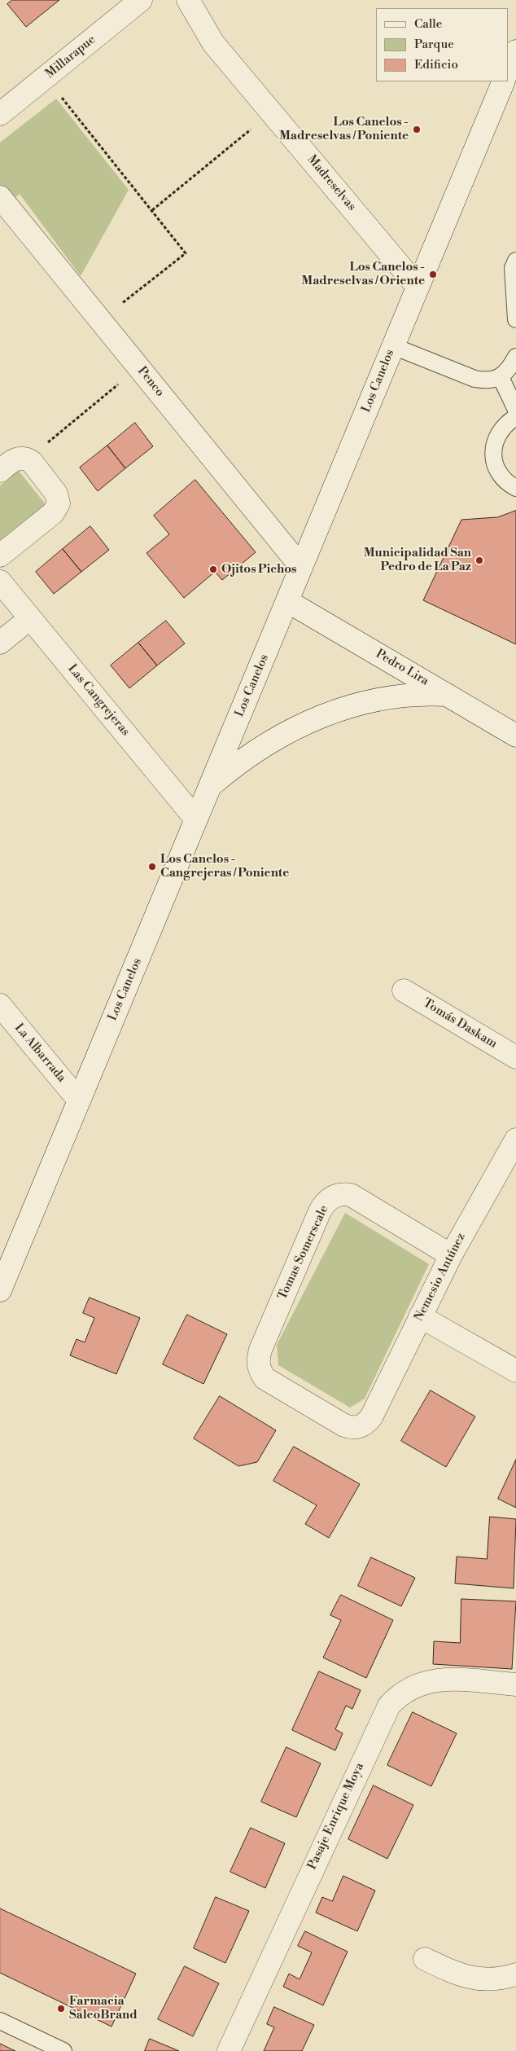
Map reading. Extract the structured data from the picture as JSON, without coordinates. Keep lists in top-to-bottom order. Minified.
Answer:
{"streets":{"street":["Millarapue","Madreselvas","Los Canelos","Penco","Pedro Lira","Las Cangrejeras","Tomás Daskam","La Albarrada","Tomas Somerscale","Nemesio Antúnez","Pasaje Enrique Moya"]},"crossings":[["Madreselvas","Los Canelos"],["Los Canelos","Penco"],["Los Canelos","Pedro Lira"],["Los Canelos","Las Cangrejeras"],["Los Canelos","La Albarrada"],["Tomas Somerscale","Nemesio Antúnez"]],"places":["Los Canelos - Madreselvas / Poniente","Los Canelos - Madreselvas / Oriente","Municipalidad San Pedro de La Paz","Ojitos Pichos","Los Canelos - Cangrejeras / Poniente","Farmacia SalcoBrand"],"legend":["Calle","Parque","Edificio"]}
